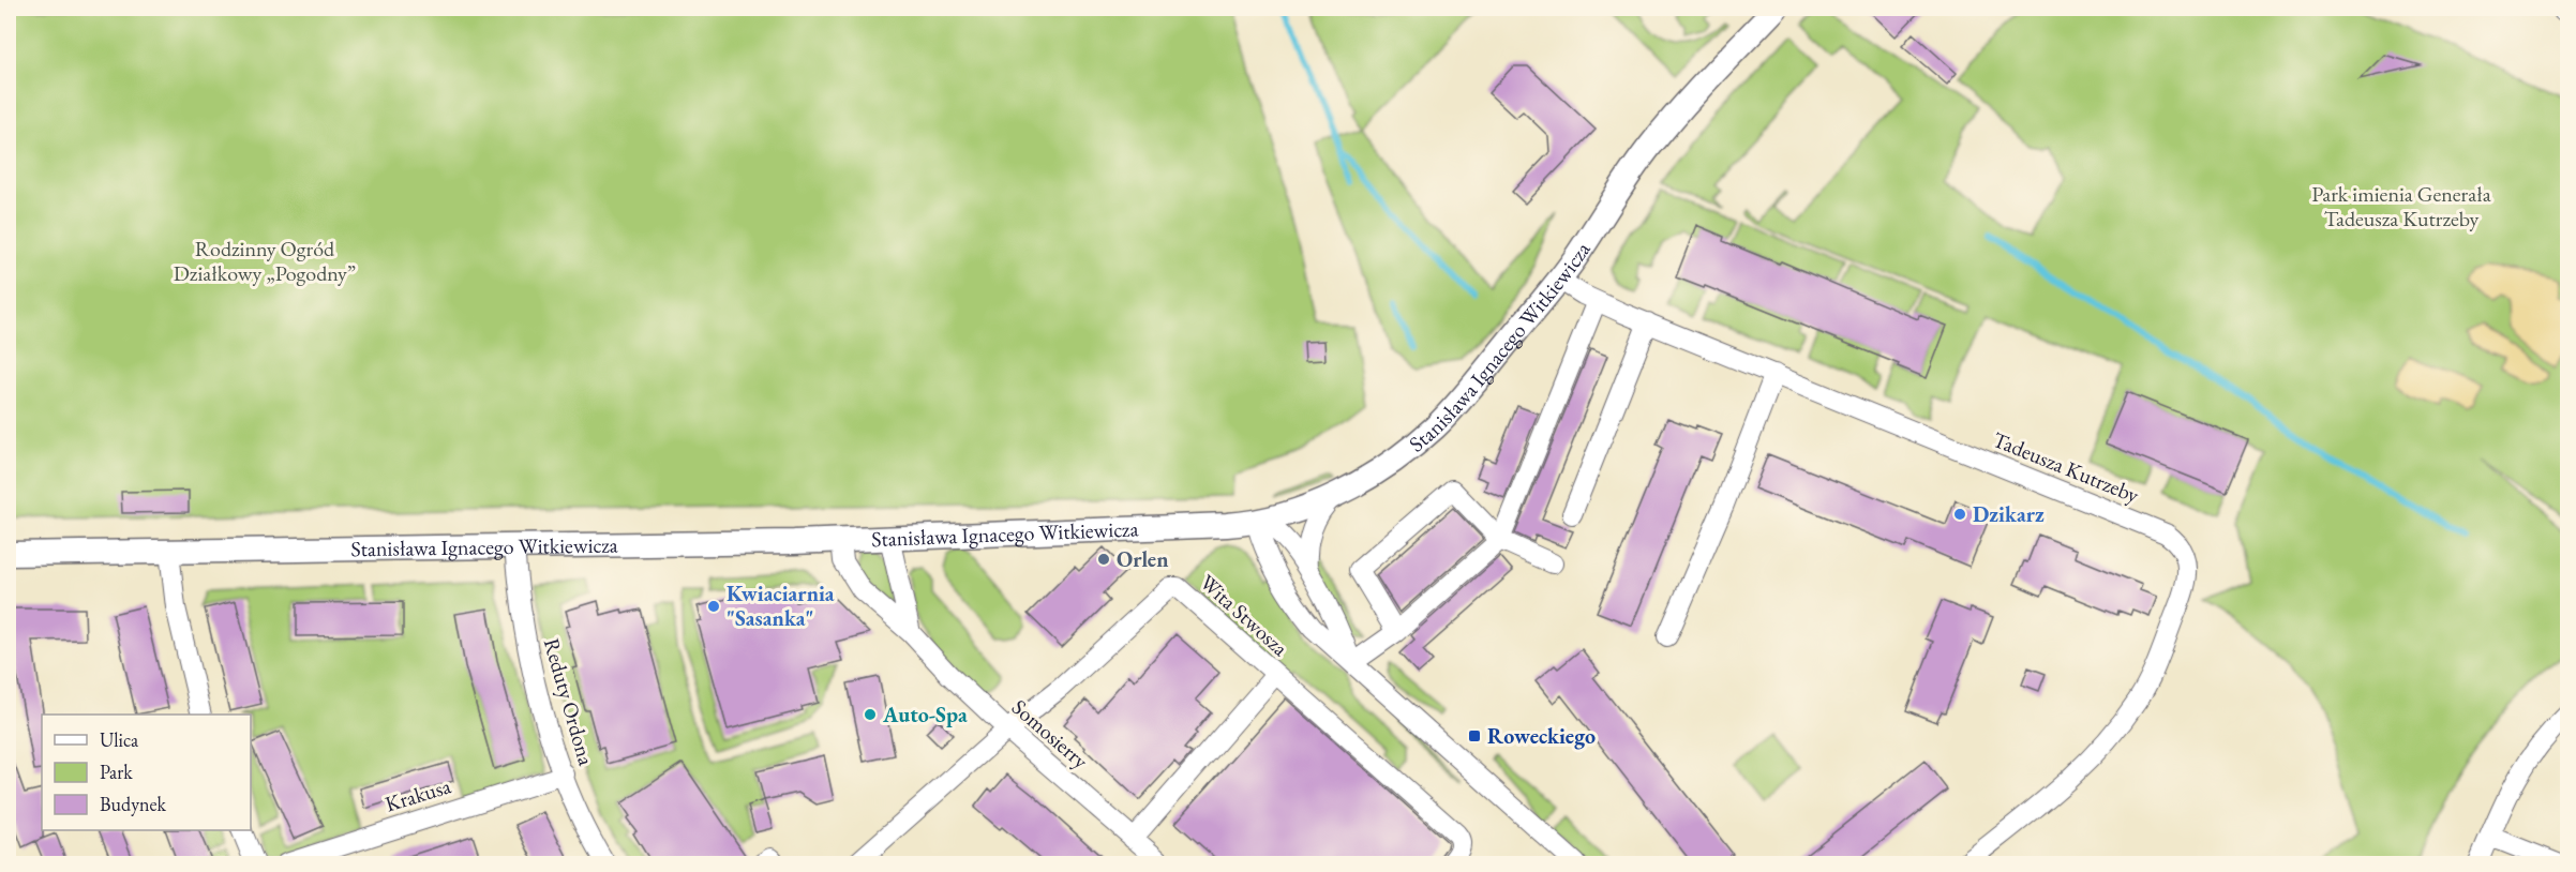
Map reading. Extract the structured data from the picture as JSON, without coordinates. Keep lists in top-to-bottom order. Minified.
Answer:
{"streets":{"street":["Stanisława Ignacego Witkiewicza","Tadeusza Kutrzeby","Wita Stwosza","Reduty Ordona","Somosierry","Krakusa"]},"crossings":[["Stanisława Ignacego Witkiewicza","Tadeusza Kutrzeby"],["Stanisława Ignacego Witkiewicza","Reduty Ordona"],["Stanisława Ignacego Witkiewicza","Somosierry"],["Wita Stwosza","Somosierry"],["Reduty Ordona","Krakusa"]],"parks":["Park imienia Generała Tadeusza Kutrzeby","Rodzinny Ogród Działkowy „Pogodny”"],"places":{"other":["Dzikarz","Orlen","Kwiaciarnia \"Sasanka\"","Auto-Spa"],"transit":["Roweckiego"]},"legend":["Ulica","Park","Budynek"]}
